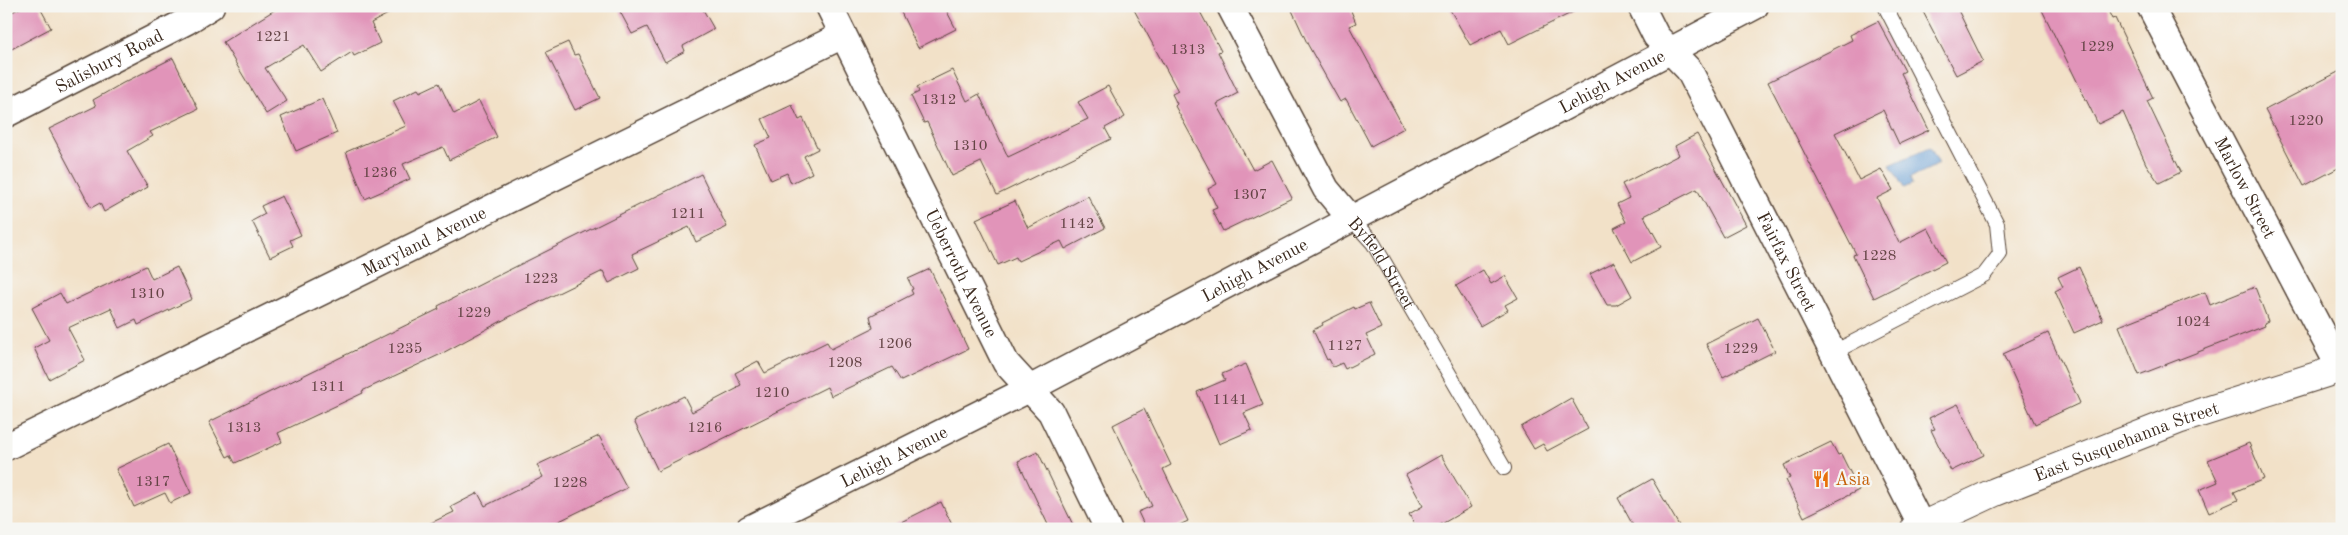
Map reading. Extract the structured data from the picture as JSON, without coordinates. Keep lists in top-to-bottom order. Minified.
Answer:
{"streets":{"main road":["East Susquehanna Street"],"street":["Salisbury Road","Lehigh Avenue","Marlow Street","Maryland Avenue","Fairfax Street","Byfield Street","Ueberroth Avenue"]},"crossings":[["Lehigh Avenue","Fairfax Street"],["Lehigh Avenue","Byfield Street"],["Lehigh Avenue","Ueberroth Avenue"],["Marlow Street","East Susquehanna Street"],["Maryland Avenue","Ueberroth Avenue"],["Fairfax Street","East Susquehanna Street"]],"places":{"restaurant":["Asia"]},"house_numbers":["1221","1229","1313","1312","1220","1310","1236","1307","1211","1142","1228","1223","1310","1229","1024","1206","1127","1235","1229","1208","1311","1210","1141","1313","1216","1317","1228"]}
